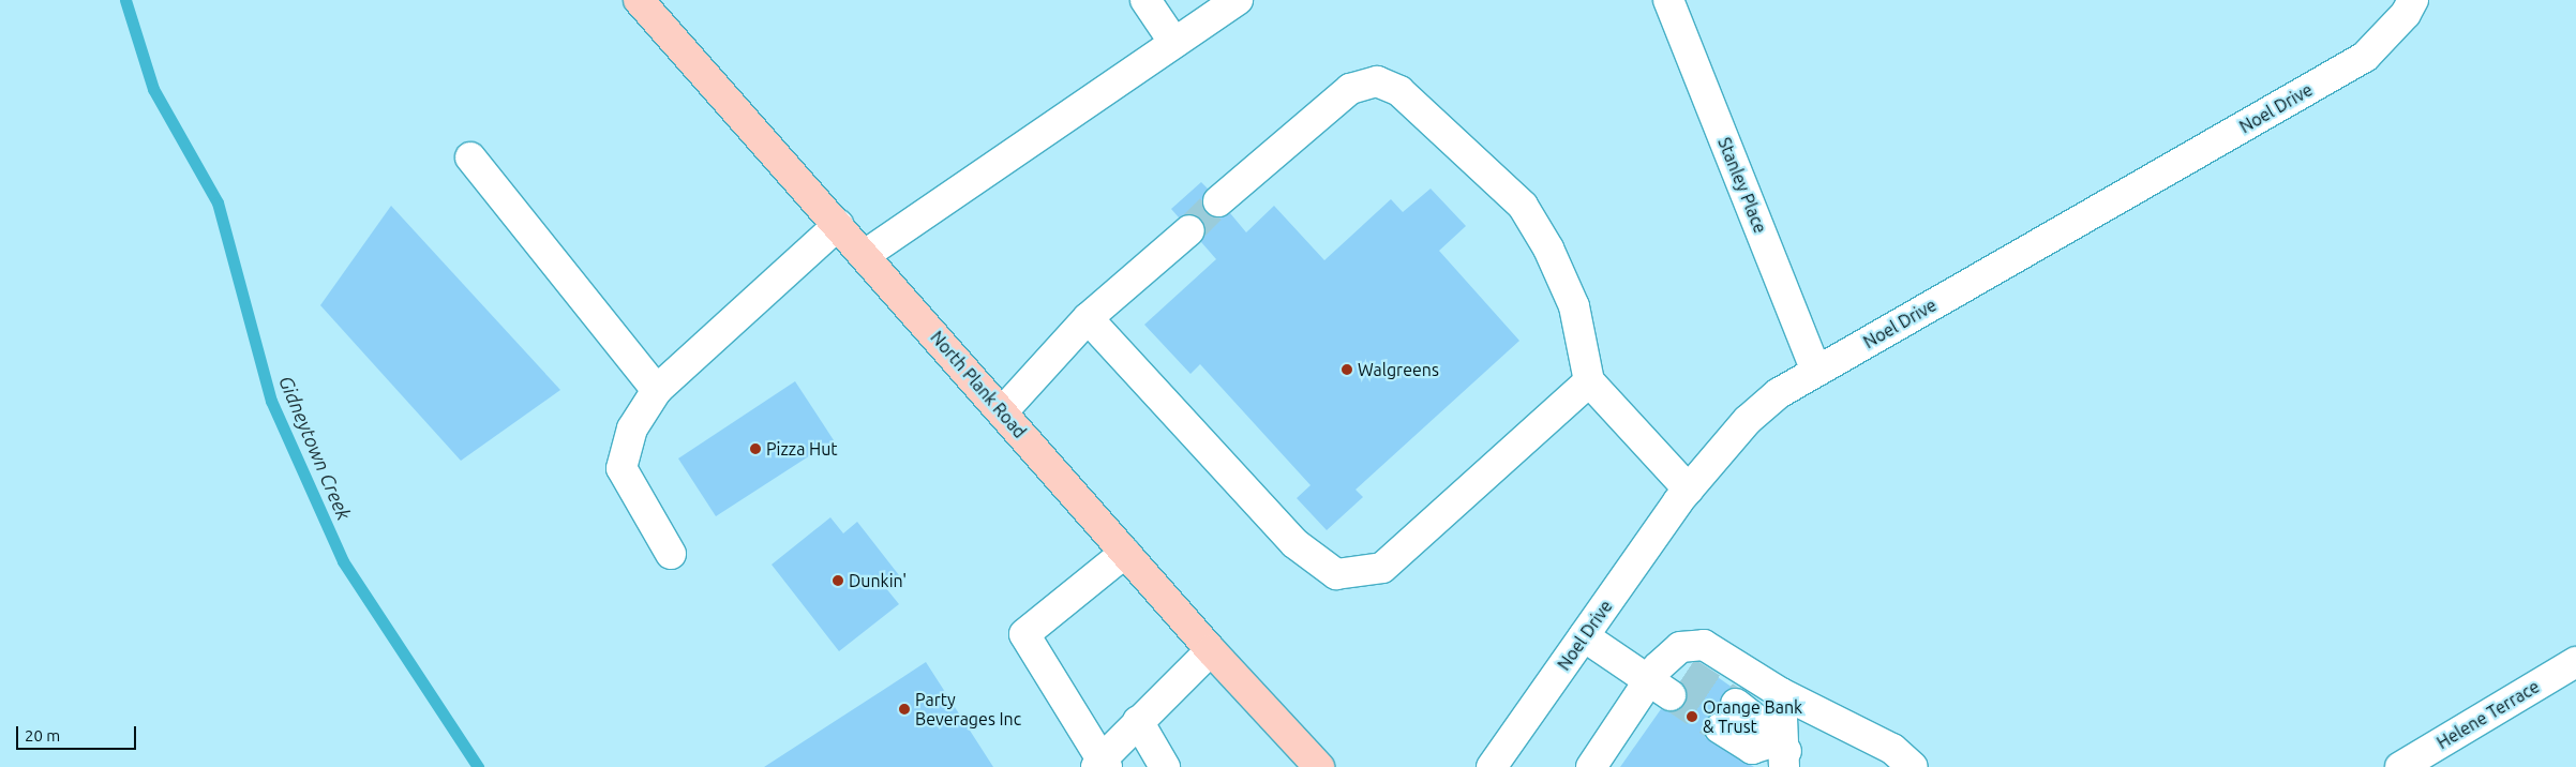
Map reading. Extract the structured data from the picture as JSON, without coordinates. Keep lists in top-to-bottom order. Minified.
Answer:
{"streets":{"main road":["North Plank Road"],"street":["Noel Drive","Stanley Place","Helene Terrace"]},"crossings":[["Noel Drive","Stanley Place"]],"water":["Gidneytown Creek"],"places":["Walgreens","Pizza Hut","Dunkin'","Party Beverages Inc","Orange Bank & Trust"],"scale_bar":"20 m"}
